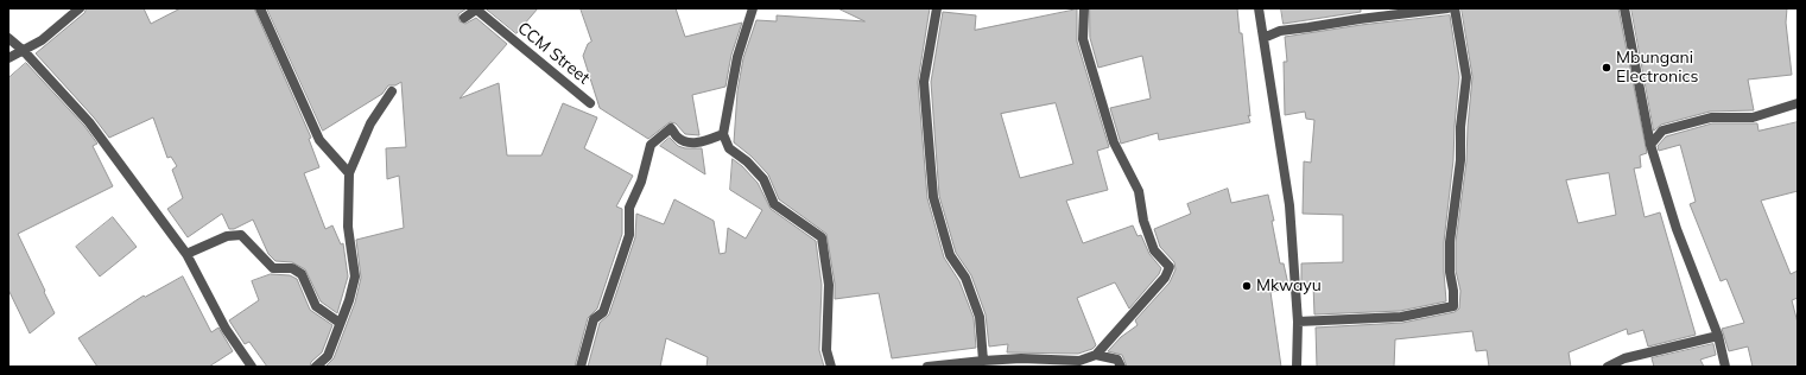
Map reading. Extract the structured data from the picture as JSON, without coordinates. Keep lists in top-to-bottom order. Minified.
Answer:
{"streets":{"street":["CCM Street"]},"places":["Mbungani Electronics","Mkwayu"]}
